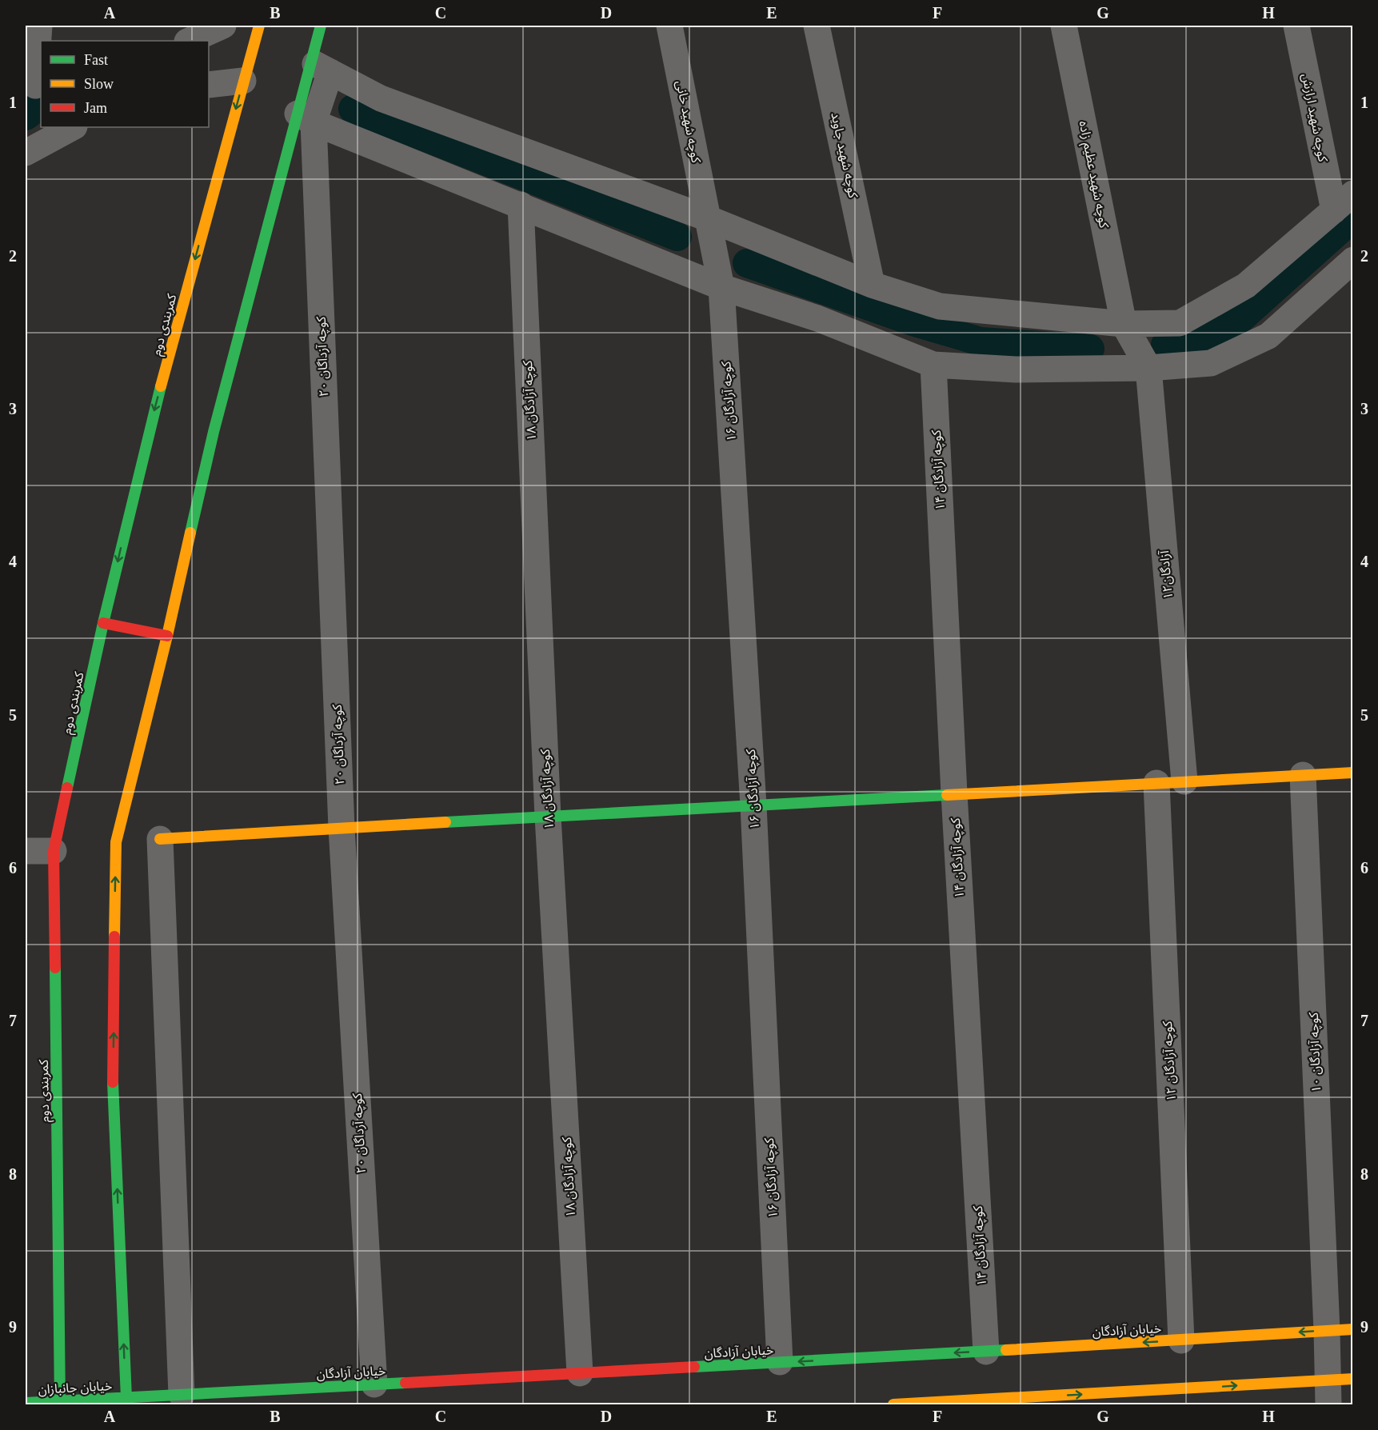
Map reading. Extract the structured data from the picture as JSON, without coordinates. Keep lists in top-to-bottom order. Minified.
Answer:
{"streets":{"main road":["کمربندی دوم","خیابان آزادگان","خیابان جانبازان"],"street":["کوچه شهید ارازش","کوچه شهید خانی","کوچه شهید جاوید","کوچه شهید عظیم زاده","کوچه آزداگان ۲۰","کوچه آزادگان ۱۸","کوچه آزادگان ۱۶","کوچه آزادگان ۱۴","۱۲آزادگان","کوچه آزادگان ۱۰","کوچه آزادگان ۱۲"]},"crossings":[["کوچه شهید خانی","کوچه آزادگان ۱۶"],["کوچه شهید عظیم زاده","۱۲آزادگان"],["کمربندی دوم","خیابان جانبازان"],["کوچه آزداگان ۲۰","خیابان آزادگان"],["کوچه آزادگان ۱۸","خیابان آزادگان"],["کوچه آزادگان ۱۶","خیابان آزادگان"],["کوچه آزادگان ۱۴","خیابان آزادگان"],["کوچه آزادگان ۱۰","خیابان آزادگان"],["کوچه آزادگان ۱۲","خیابان آزادگان"],["خیابان آزادگان","خیابان جانبازان"]],"legend":["Fast","Slow","Jam"],"grid":{"columns":["A","B","C","D","E","F","G","H"],"rows":["1","2","3","4","5","6","7","8","9"]}}
